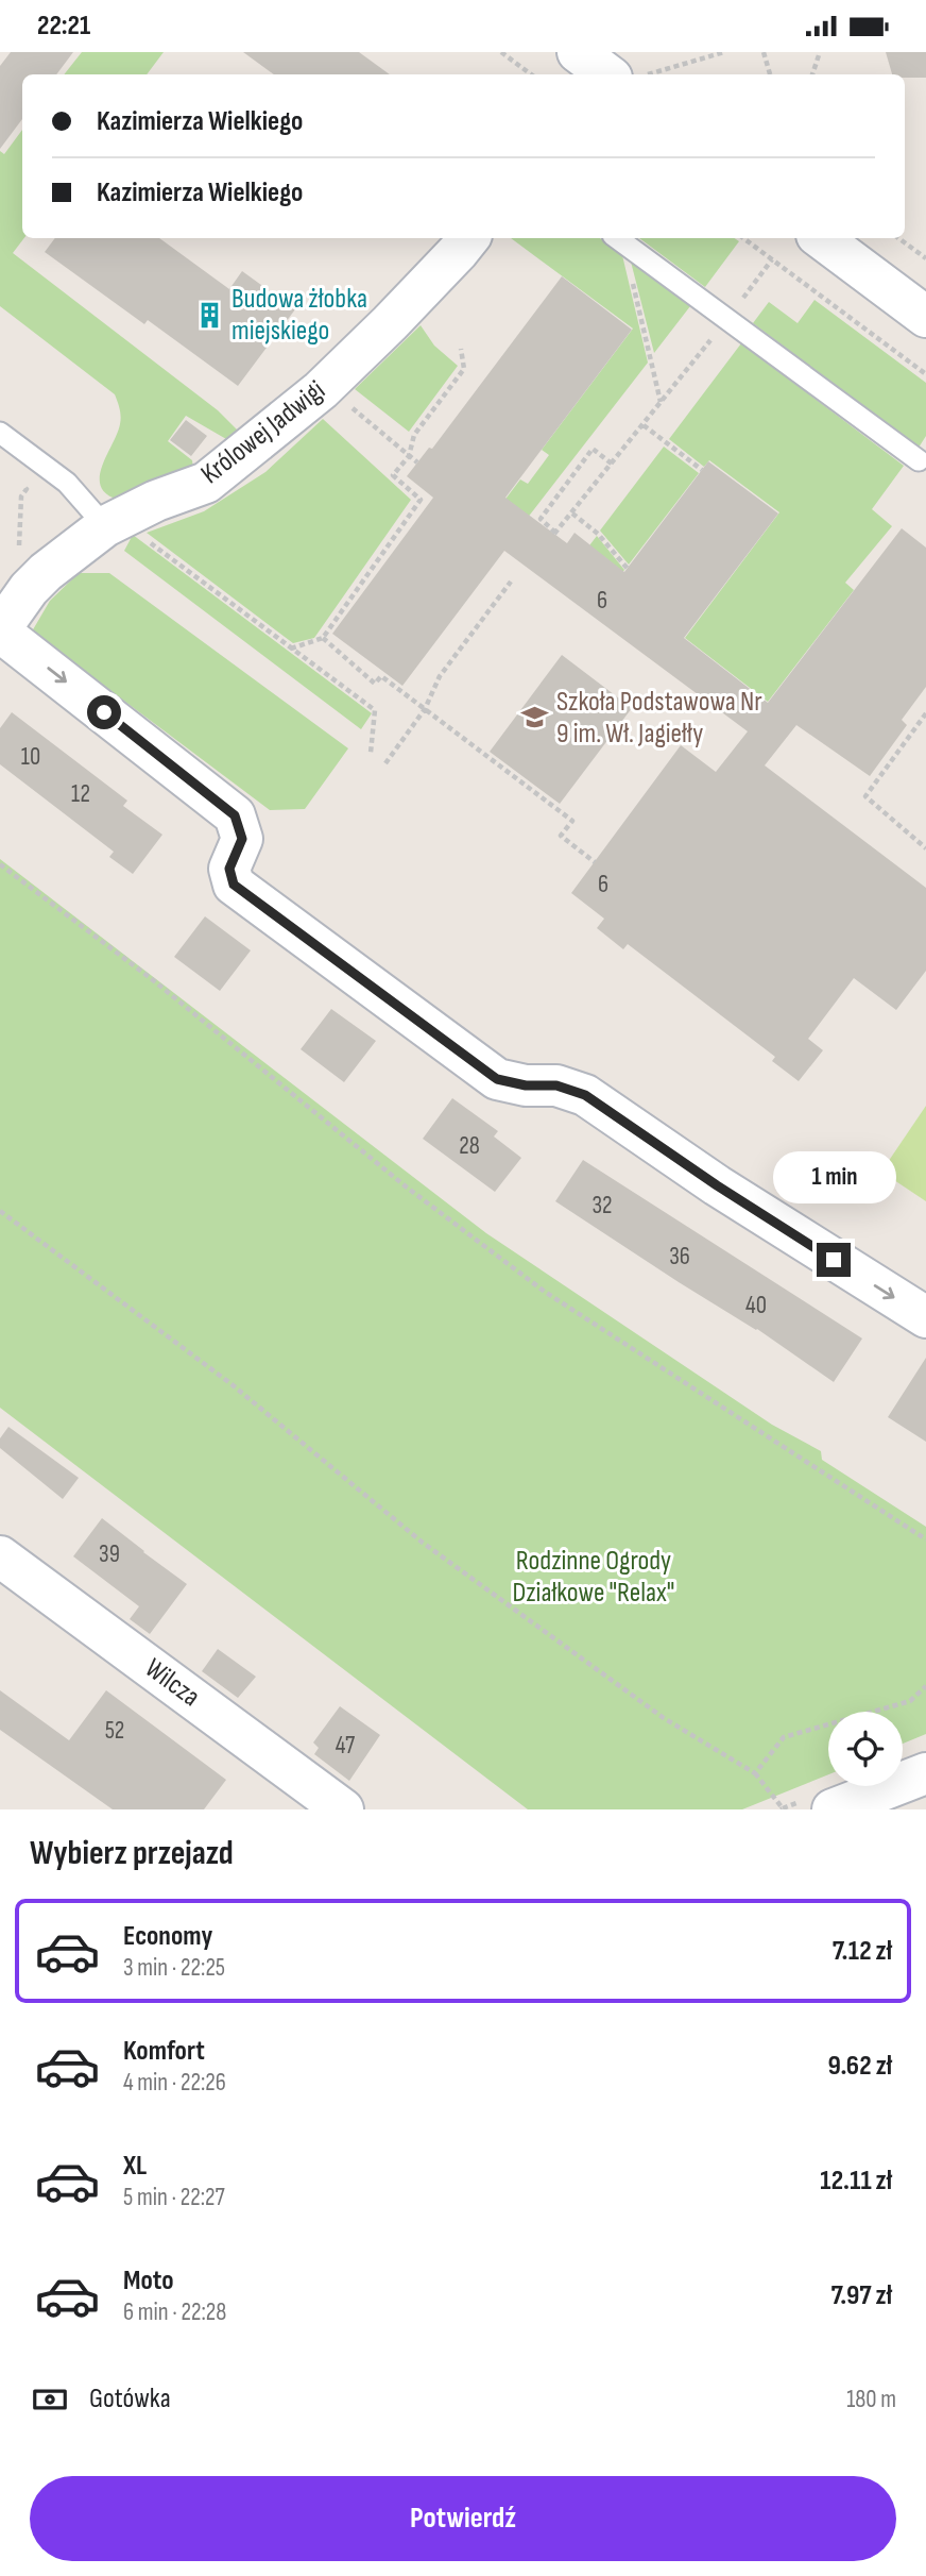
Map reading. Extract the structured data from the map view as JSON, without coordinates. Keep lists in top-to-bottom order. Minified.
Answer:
{"streets":{"street":["Królowej Jadwigi","Wilcza"]},"parks":["Rodzinne Ogrody Działkowe \"Relax\""],"places":{"building":["Budowa żłobka miejskiego"],"school or university":["Szkoła Podstawowa Nr 9 im. Wł. Jagiełły"]},"house_numbers":["6","10","12","6","28","32","36","40","39","52","47"],"page":{"status":"22:21","banner":["Kazimierza Wielkiego","Kazimierza Wielkiego"],"bubble":"1 min","heading":"Wybierz przejazd","list":[{"name":"Economy","note":"3 min · 22:25","value":"7.12 zł"},{"name":"Komfort","note":"4 min · 22:26","value":"9.62 zł"},{"name":"XL","note":"5 min · 22:27","value":"12.11 zł"},{"name":"Moto","note":"6 min · 22:28","value":"7.97 zł"}],"pay":["Gotówka","180 m"],"buttons":"Potwierdź"}}
